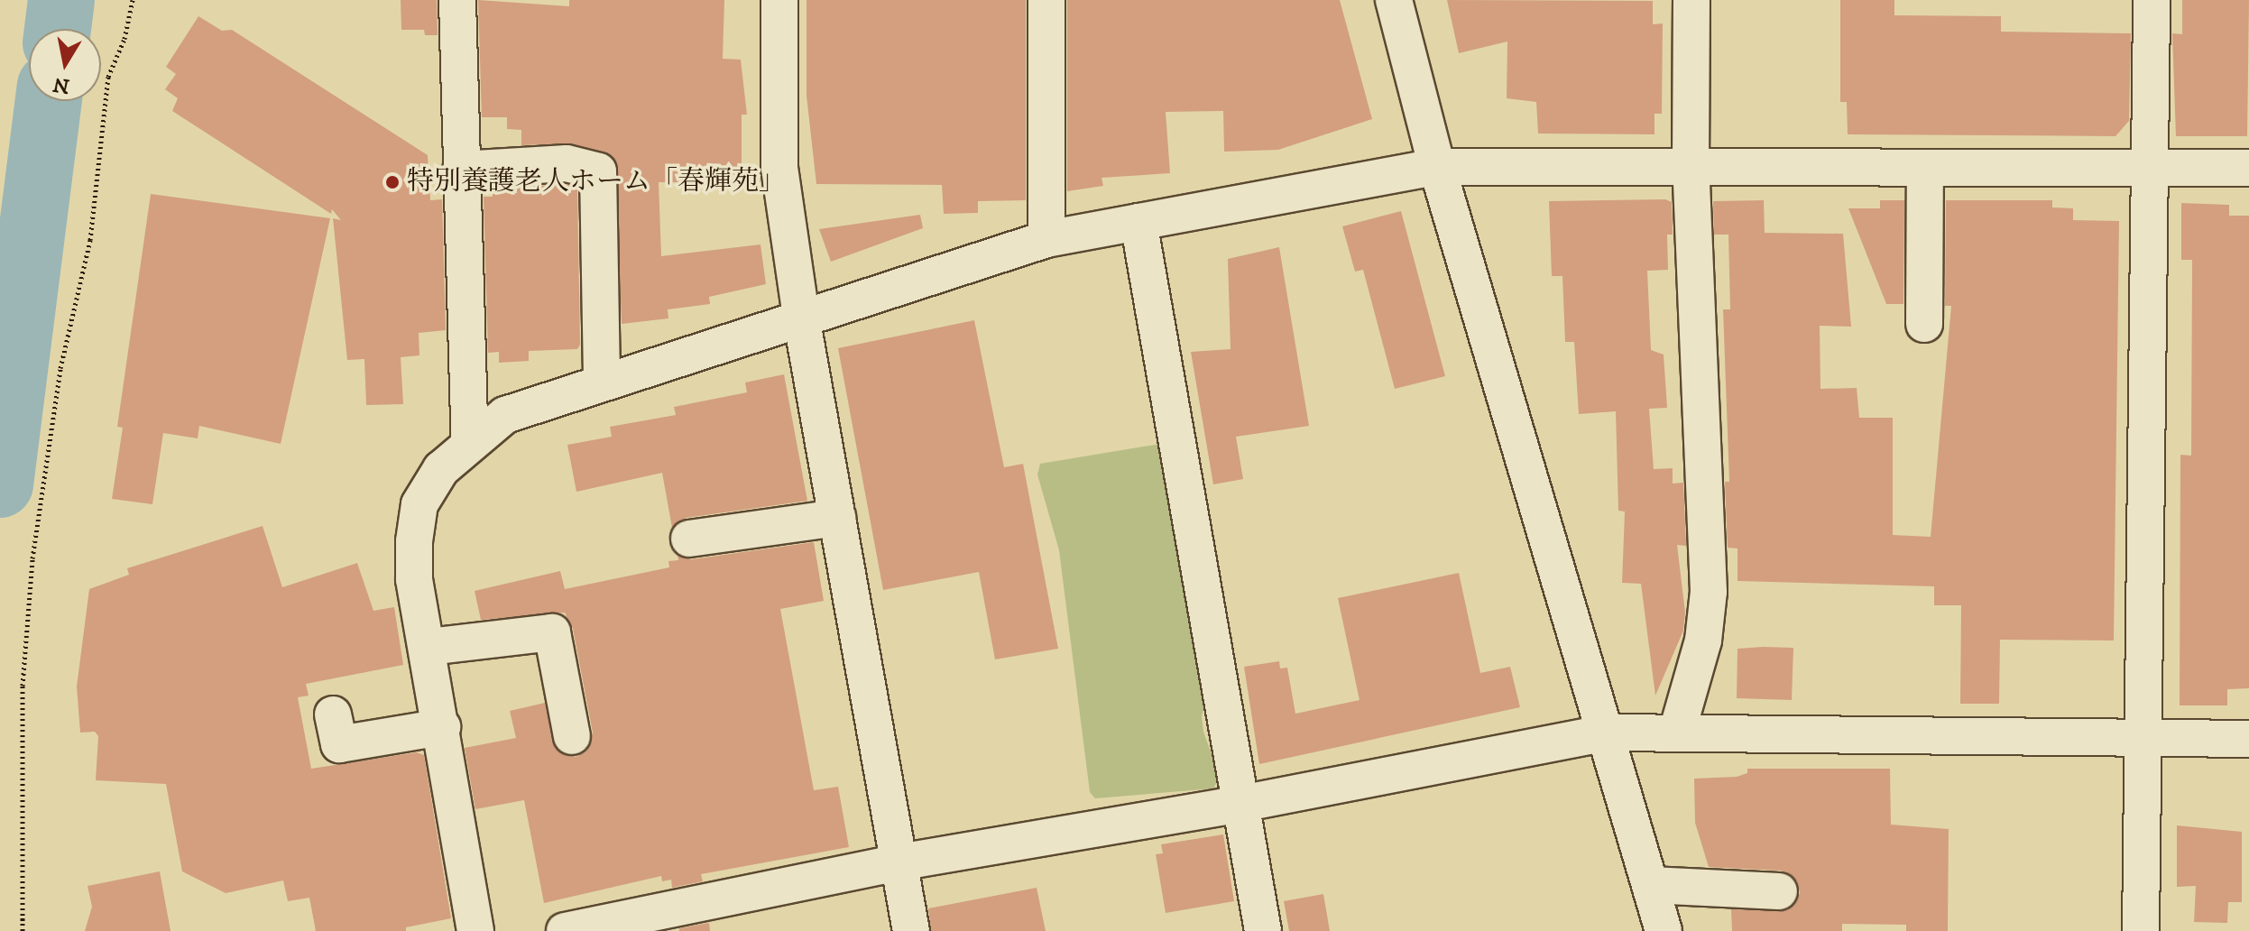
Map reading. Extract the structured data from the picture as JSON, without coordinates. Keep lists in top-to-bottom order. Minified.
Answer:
{"places":["特別養護老人ホーム「春輝苑」"],"north":"bottom"}
